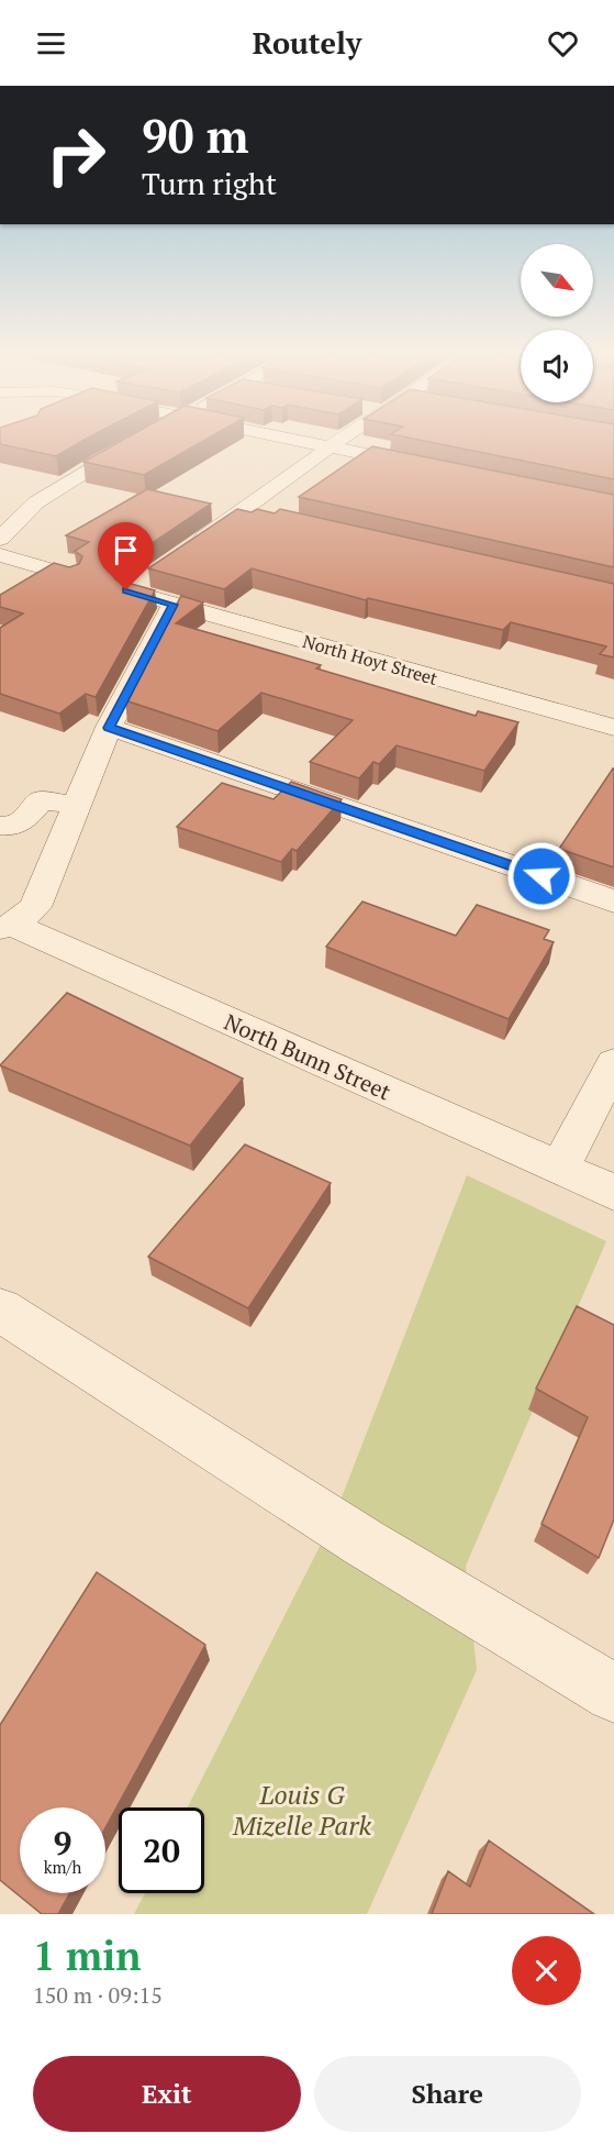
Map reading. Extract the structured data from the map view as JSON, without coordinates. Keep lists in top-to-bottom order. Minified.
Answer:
{"streets":{"street":["North Hoyt Street","North Bunn Street"]},"parks":["Louis G Mizelle Park"],"north":"bottom right","page":{"header":"Routely","turn":["90 m","Turn right"],"speed":"9 km/h","limit":"20","heading":["1 min","150 m · 09:15"],"buttons":["Exit","Share"]}}
